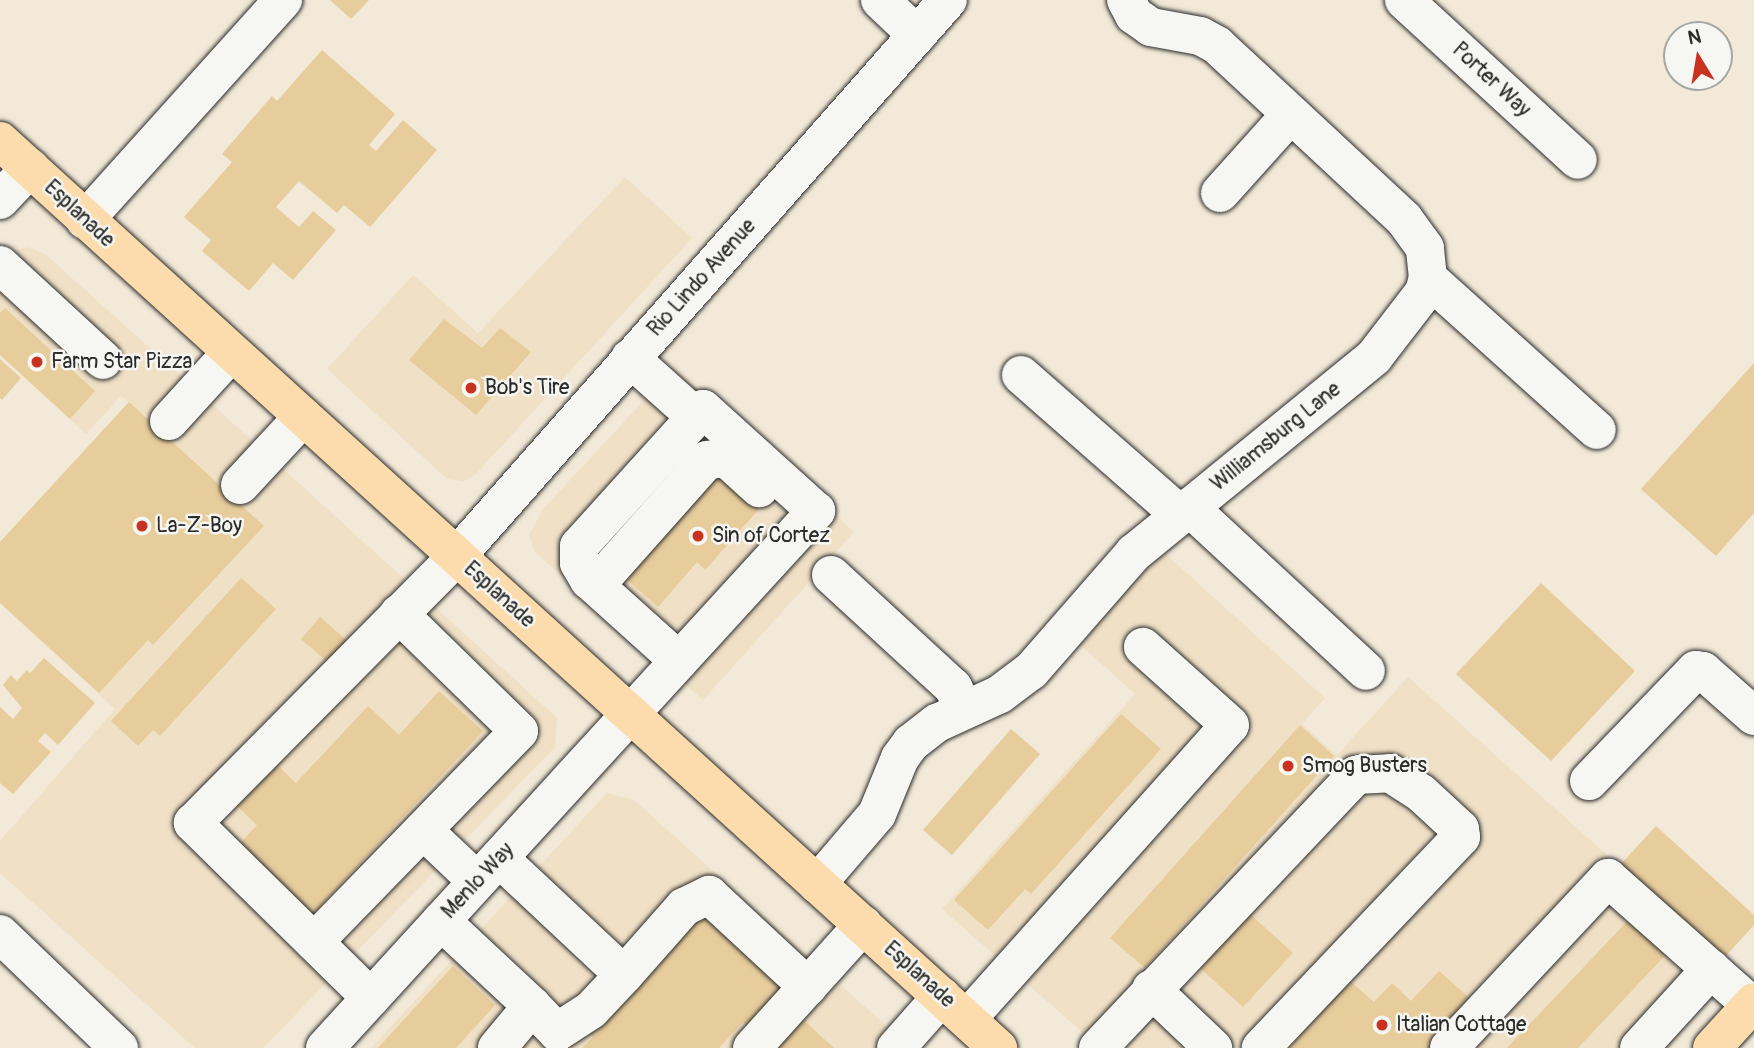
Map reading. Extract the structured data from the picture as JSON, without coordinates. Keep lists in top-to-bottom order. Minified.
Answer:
{"streets":{"main road":["Esplanade"],"street":["Porter Way","Rio Lindo Avenue","Williamsburg Lane","Menlo Way"]},"crossings":[["Esplanade","Rio Lindo Avenue"],["Esplanade","Williamsburg Lane"],["Esplanade","Menlo Way"]],"places":["Farm Star Pizza","Bob's Tire","La-Z-Boy","Sin of Cortez","Smog Busters","Italian Cottage"],"north":"top"}
